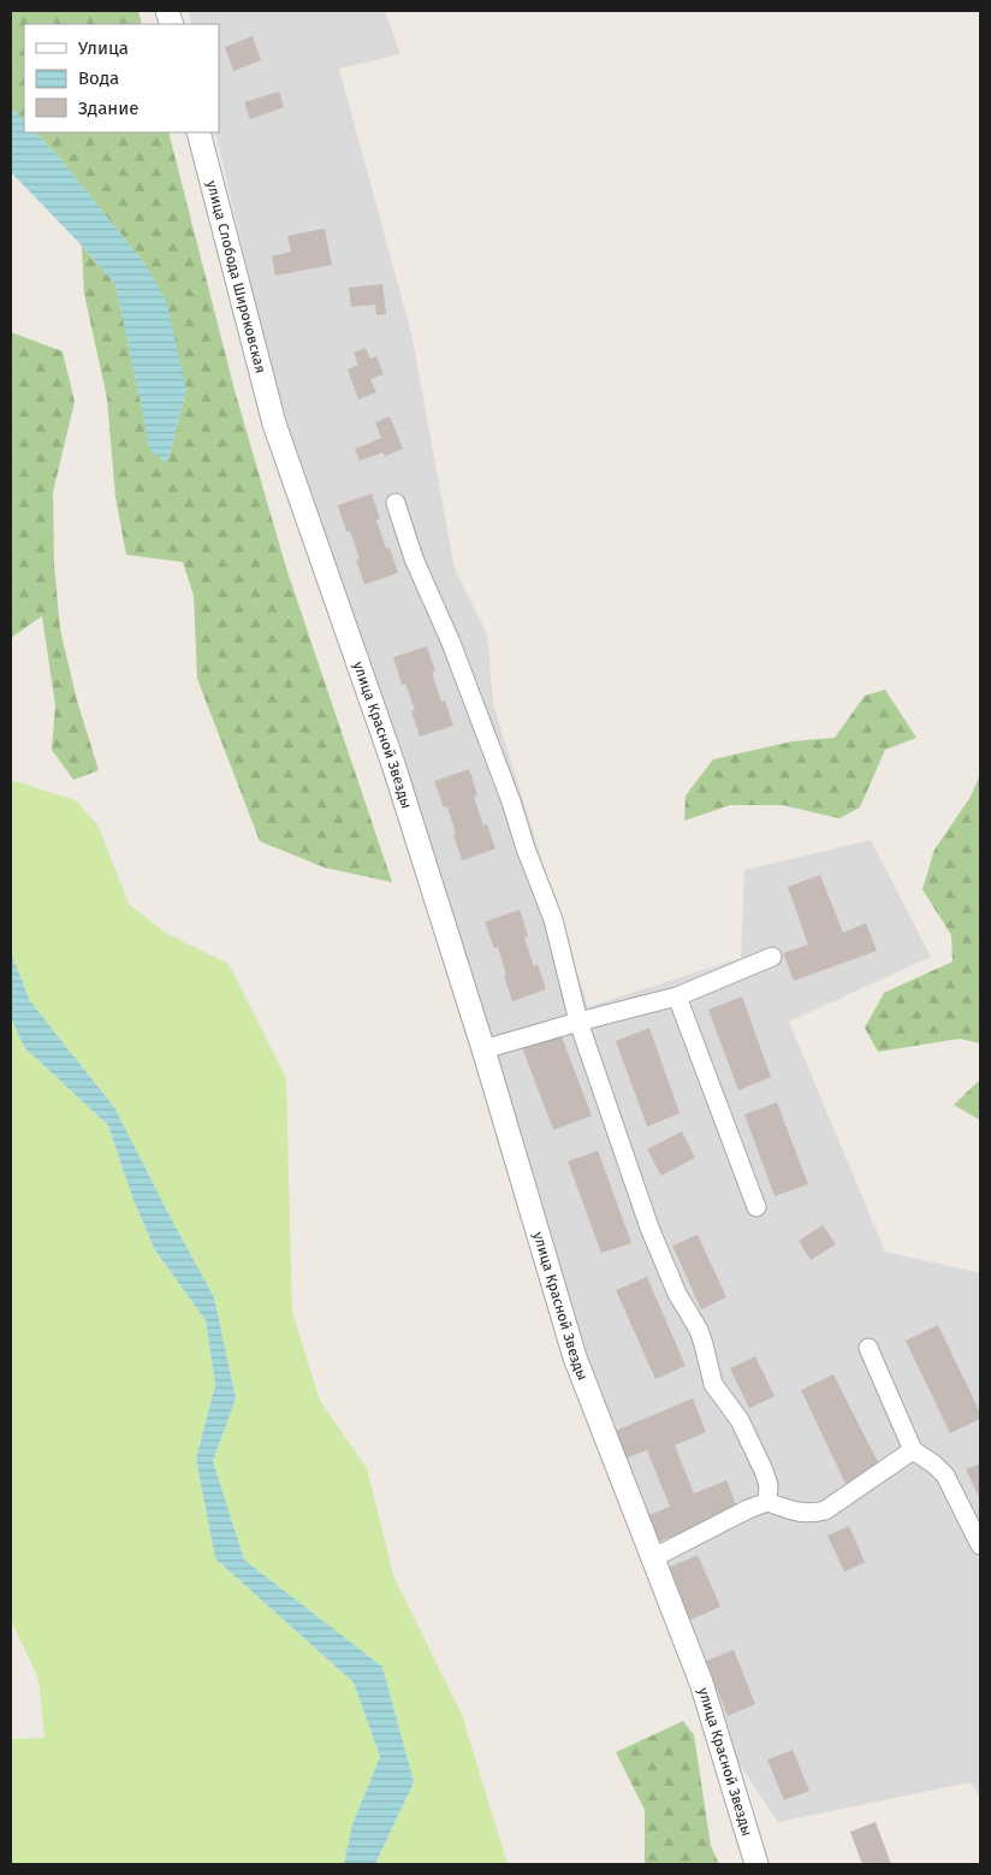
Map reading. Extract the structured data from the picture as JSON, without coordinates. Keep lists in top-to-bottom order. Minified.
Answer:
{"streets":{"street":["улица Слобода Широковская","улица Красной Звезды"]},"crossings":[["улица Слобода Широковская","улица Красной Звезды"]],"legend":["Улица","Вода","Здание"]}
